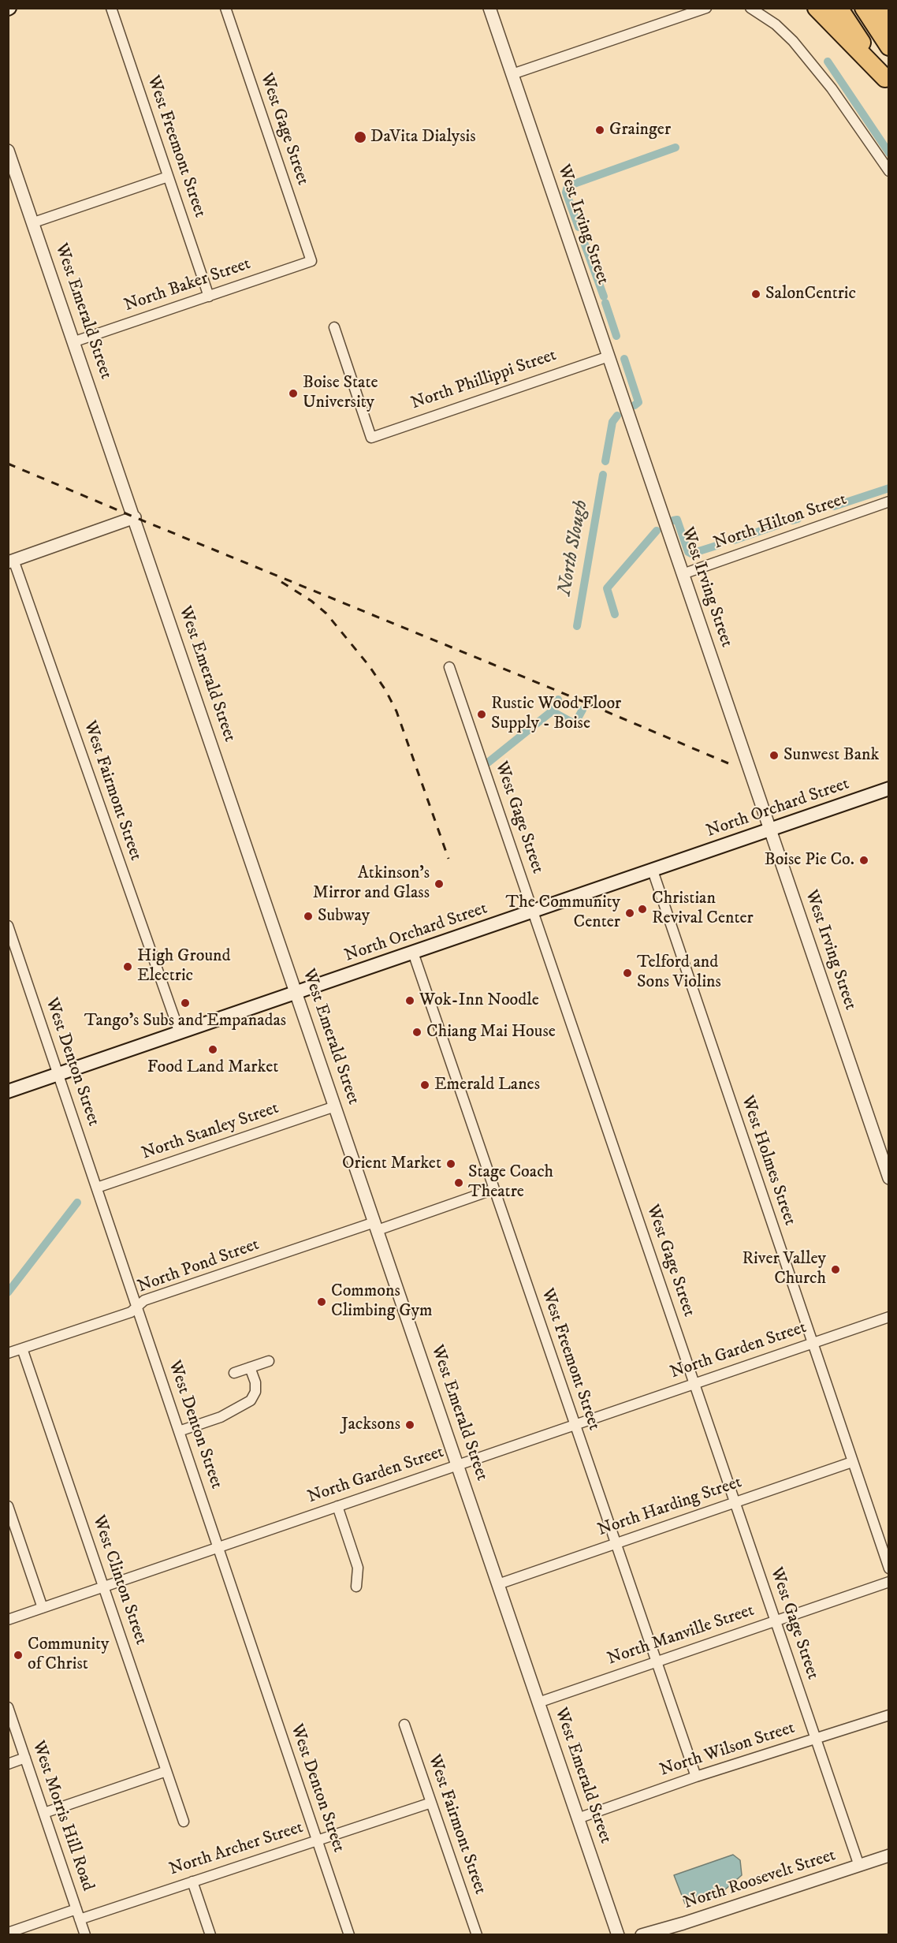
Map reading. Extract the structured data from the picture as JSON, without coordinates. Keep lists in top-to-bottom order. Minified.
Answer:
{"streets":{"main road":["North Orchard Street"],"street":["West Gage Street","West Freemont Street","West Irving Street","North Baker Street","West Emerald Street","North Phillippi Street","North Hilton Street","West Fairmont Street","West Denton Street","North Stanley Street","West Holmes Street","North Pond Street","North Garden Street","North Harding Street","West Clinton Street","North Manville Street","North Wilson Street","West Morris Hill Road","North Archer Street","North Roosevelt Street"]},"crossings":[["West Gage Street","North Baker Street"],["West Gage Street","North Orchard Street"],["West Gage Street","North Garden Street"],["West Gage Street","North Harding Street"],["West Gage Street","North Manville Street"],["West Gage Street","North Wilson Street"],["West Gage Street","North Roosevelt Street"],["West Freemont Street","North Baker Street"],["West Freemont Street","North Orchard Street"],["West Freemont Street","North Pond Street"],["West Freemont Street","North Garden Street"],["West Freemont Street","North Harding Street"],["West Freemont Street","North Manville Street"],["West Freemont Street","North Wilson Street"],["West Irving Street","North Phillippi Street"],["West Irving Street","North Hilton Street"],["West Irving Street","North Orchard Street"],["North Baker Street","West Emerald Street"],["West Emerald Street","North Orchard Street"],["West Emerald Street","North Stanley Street"],["West Emerald Street","North Pond Street"],["West Emerald Street","North Garden Street"],["West Emerald Street","North Harding Street"],["West Emerald Street","North Manville Street"],["West Emerald Street","North Wilson Street"],["West Fairmont Street","North Orchard Street"],["West Fairmont Street","North Archer Street"],["North Orchard Street","West Denton Street"],["North Orchard Street","West Holmes Street"],["West Denton Street","North Stanley Street"],["West Denton Street","North Pond Street"],["West Denton Street","North Garden Street"],["West Denton Street","North Archer Street"],["West Holmes Street","North Garden Street"],["West Holmes Street","North Harding Street"],["North Pond Street","West Clinton Street"],["North Garden Street","West Clinton Street"],["West Morris Hill Road","North Archer Street"]],"water":["North Slough"],"places":["Grainger","DaVita Dialysis","SalonCentric","Boise State University","Rustic Wood Floor Supply - Boise","Sunwest Bank","Boise Pie Co.","Atkinson's Mirror and Glass","Christian Revival Center","The Community Center","Subway","High Ground Electric","Telford and Sons Violins","Wok-Inn Noodle","Tango's Subs and Empanadas","Chiang Mai House","Food Land Market","Emerald Lanes","Orient Market","Stage Coach Theatre","River Valley Church","Commons Climbing Gym","Jacksons","Community of Christ"]}
